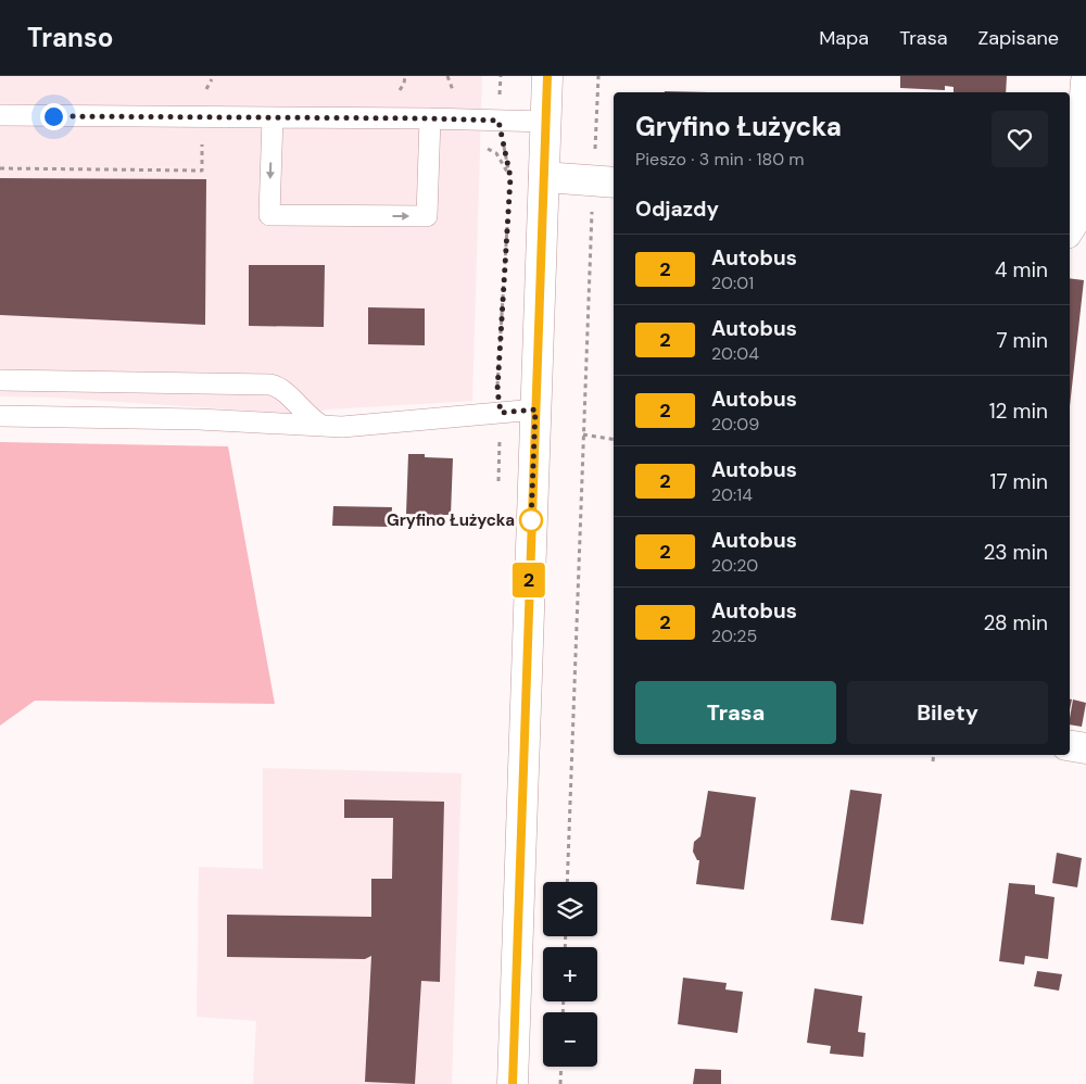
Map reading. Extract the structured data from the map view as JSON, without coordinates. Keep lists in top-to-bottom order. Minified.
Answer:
{"places":["Gryfino Łużycka"],"lines":["bus line 2"],"page":{"header":"Transo","nav":["Mapa","Trasa","Zapisane"],"on_map":"2","heading":[["Gryfino Łużycka","Pieszo · 3 min · 180 m"],"Odjazdy"],"list":[{"mark":"2","name":"Autobus","note":"20:01","value":"4 min"},{"mark":"2","name":"Autobus","note":"20:04","value":"7 min"},{"mark":"2","name":"Autobus","note":"20:09","value":"12 min"},{"mark":"2","name":"Autobus","note":"20:14","value":"17 min"},{"mark":"2","name":"Autobus","note":"20:20","value":"23 min"},{"mark":"2","name":"Autobus","note":"20:25","value":"28 min"}],"buttons":["Trasa","Bilety"],"map_buttons":["+","−"]}}
